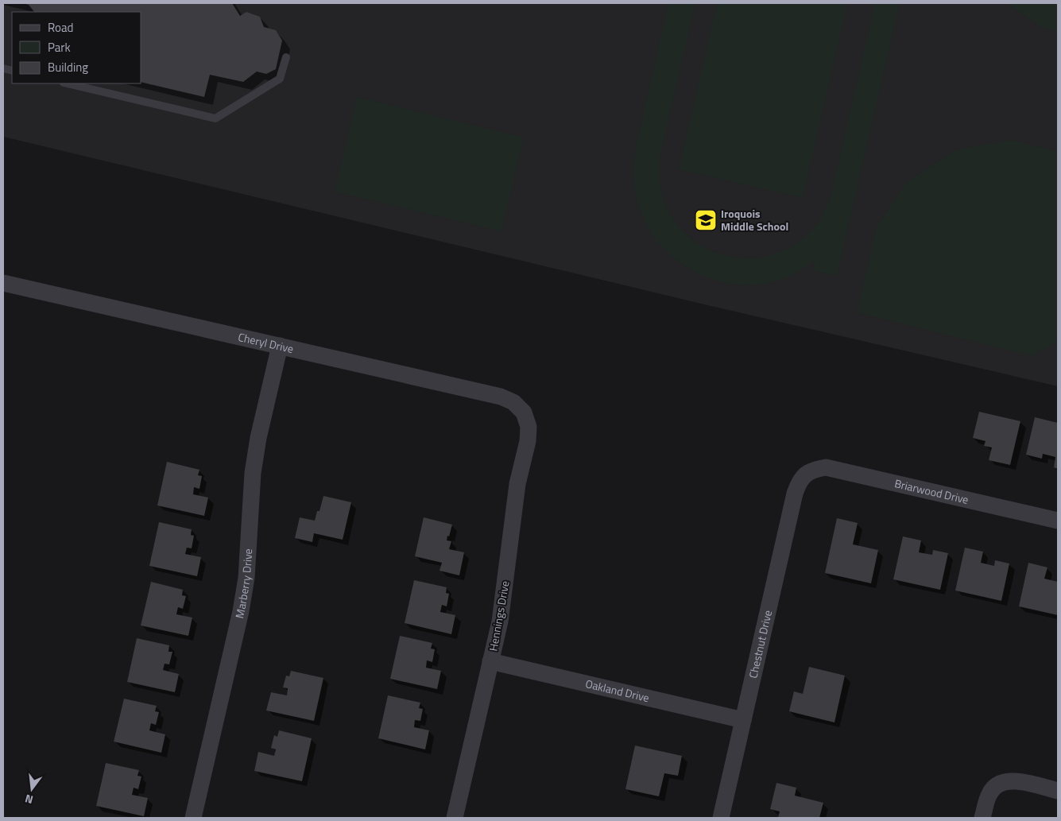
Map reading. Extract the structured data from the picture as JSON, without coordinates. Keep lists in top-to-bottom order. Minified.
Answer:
{"streets":{"street":["Cheryl Drive","Briarwood Drive","Marberry Drive","Hennings Drive","Chestnut Drive","Oakland Drive"]},"crossings":[["Cheryl Drive","Marberry Drive"],["Cheryl Drive","Hennings Drive"],["Briarwood Drive","Chestnut Drive"],["Hennings Drive","Oakland Drive"],["Chestnut Drive","Oakland Drive"]],"places":{"school or university":["Iroquois Middle School"]},"legend":["Road","Park","Building"],"north":"bottom"}
